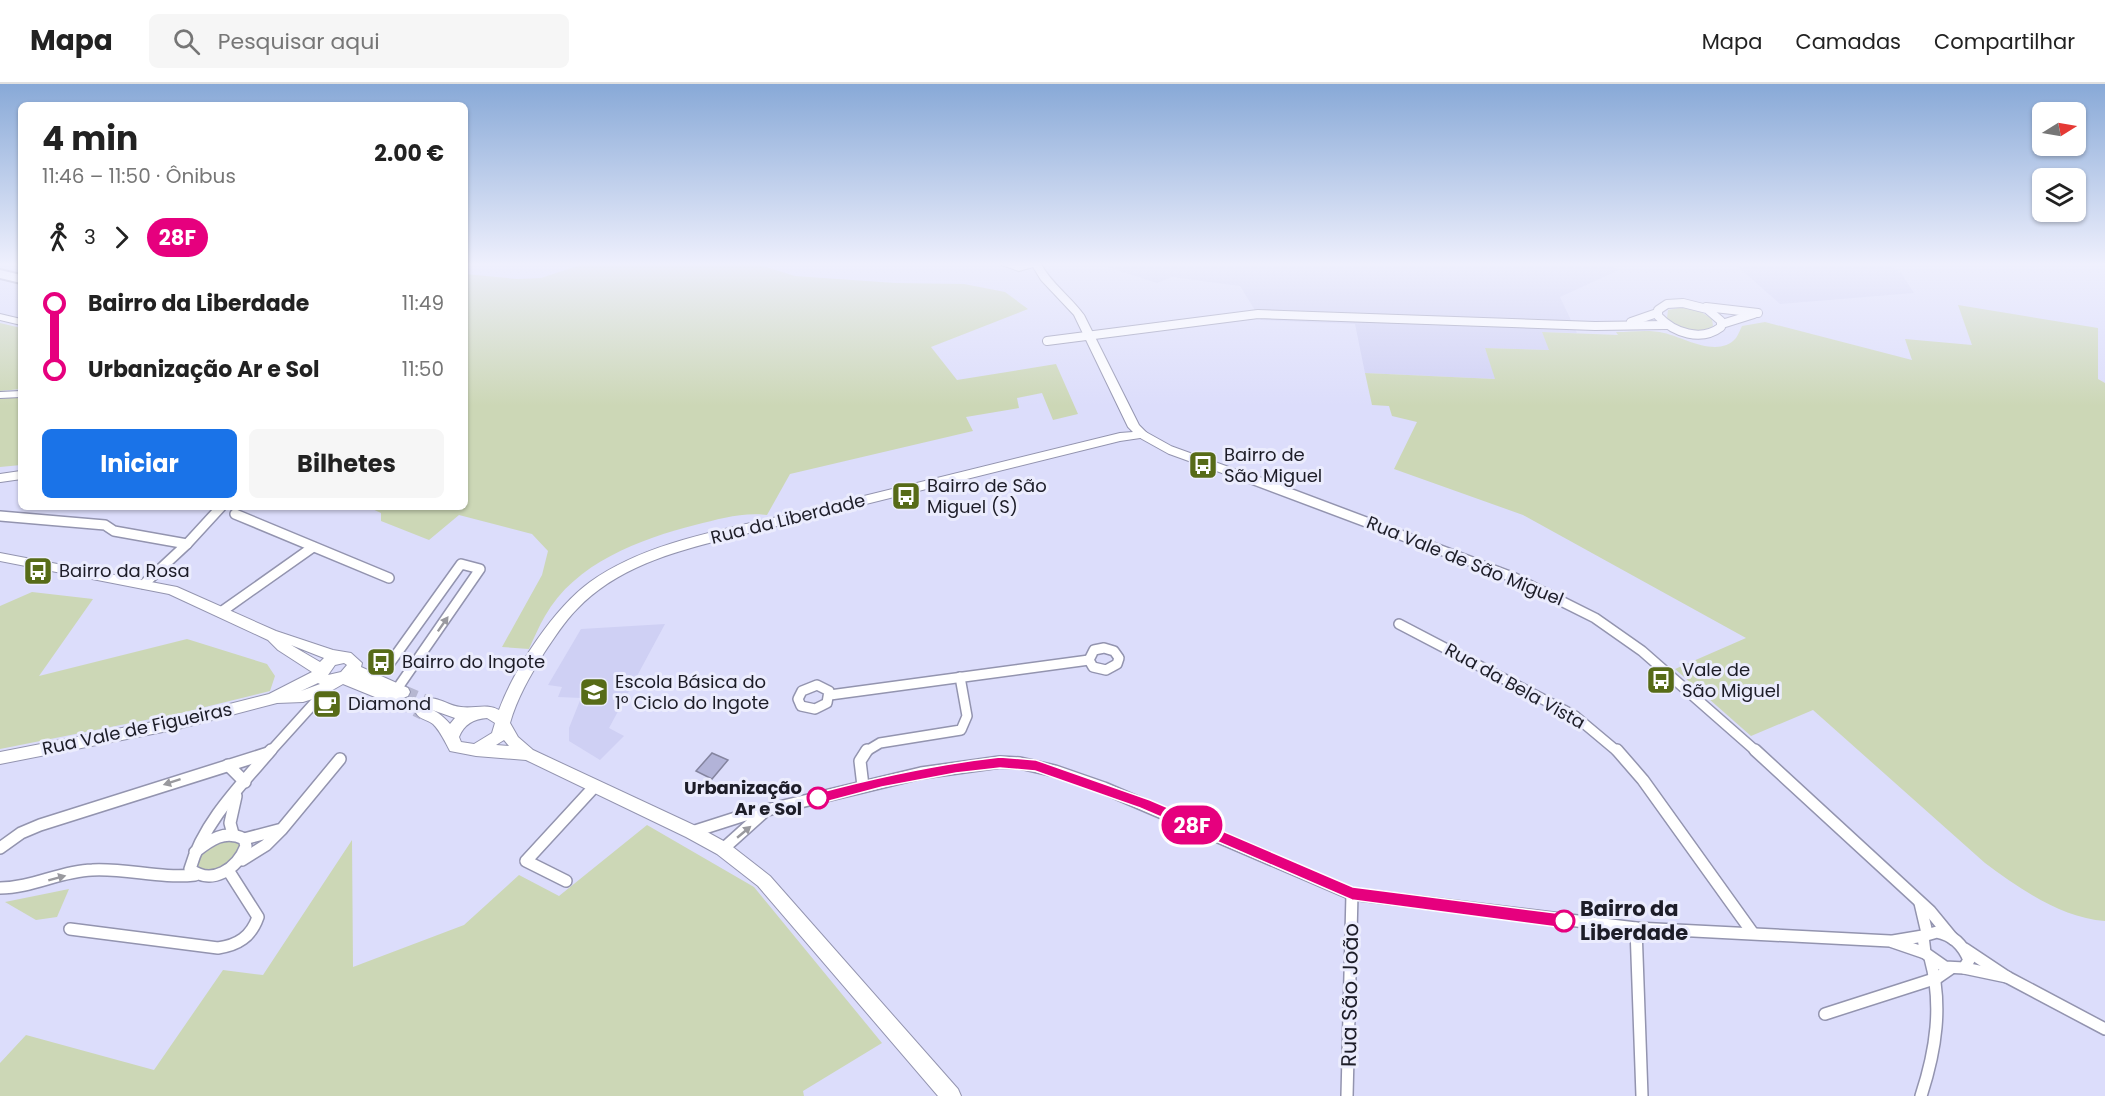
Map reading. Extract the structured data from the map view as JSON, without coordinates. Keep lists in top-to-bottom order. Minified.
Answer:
{"streets":{"street":["Rua da Liberdade","Rua Vale de São Miguel","Rua da Bela Vista","Rua Vale de Figueiras","Rua São João"]},"crossings":[["Rua da Liberdade","Rua Vale de São Miguel"]],"places":{"bus stop":["Bairro de São Miguel","Bairro de São Miguel (S)","Bairro da Rosa","Bairro do Ingote","Vale de São Miguel"],"school or university":["Escola Básica do 1º Ciclo do Ingote"],"cafe":["Diamond"],"other":["Urbanização Ar e Sol","Bairro da Liberdade"]},"lines":["bus line 28F"],"north":"right","page":{"header":"Mapa","search":"Pesquisar aqui","nav":["Mapa","Camadas","Compartilhar"],"on_map":"28F","heading":["4 min","11:46 – 11:50 · Ônibus","2.00 €"],"legs":["3","28F"],"list":[{"name":"Bairro da Liberdade","value":"11:49"},{"name":"Urbanização Ar e Sol","value":"11:50"}],"buttons":["Iniciar","Bilhetes"]}}
